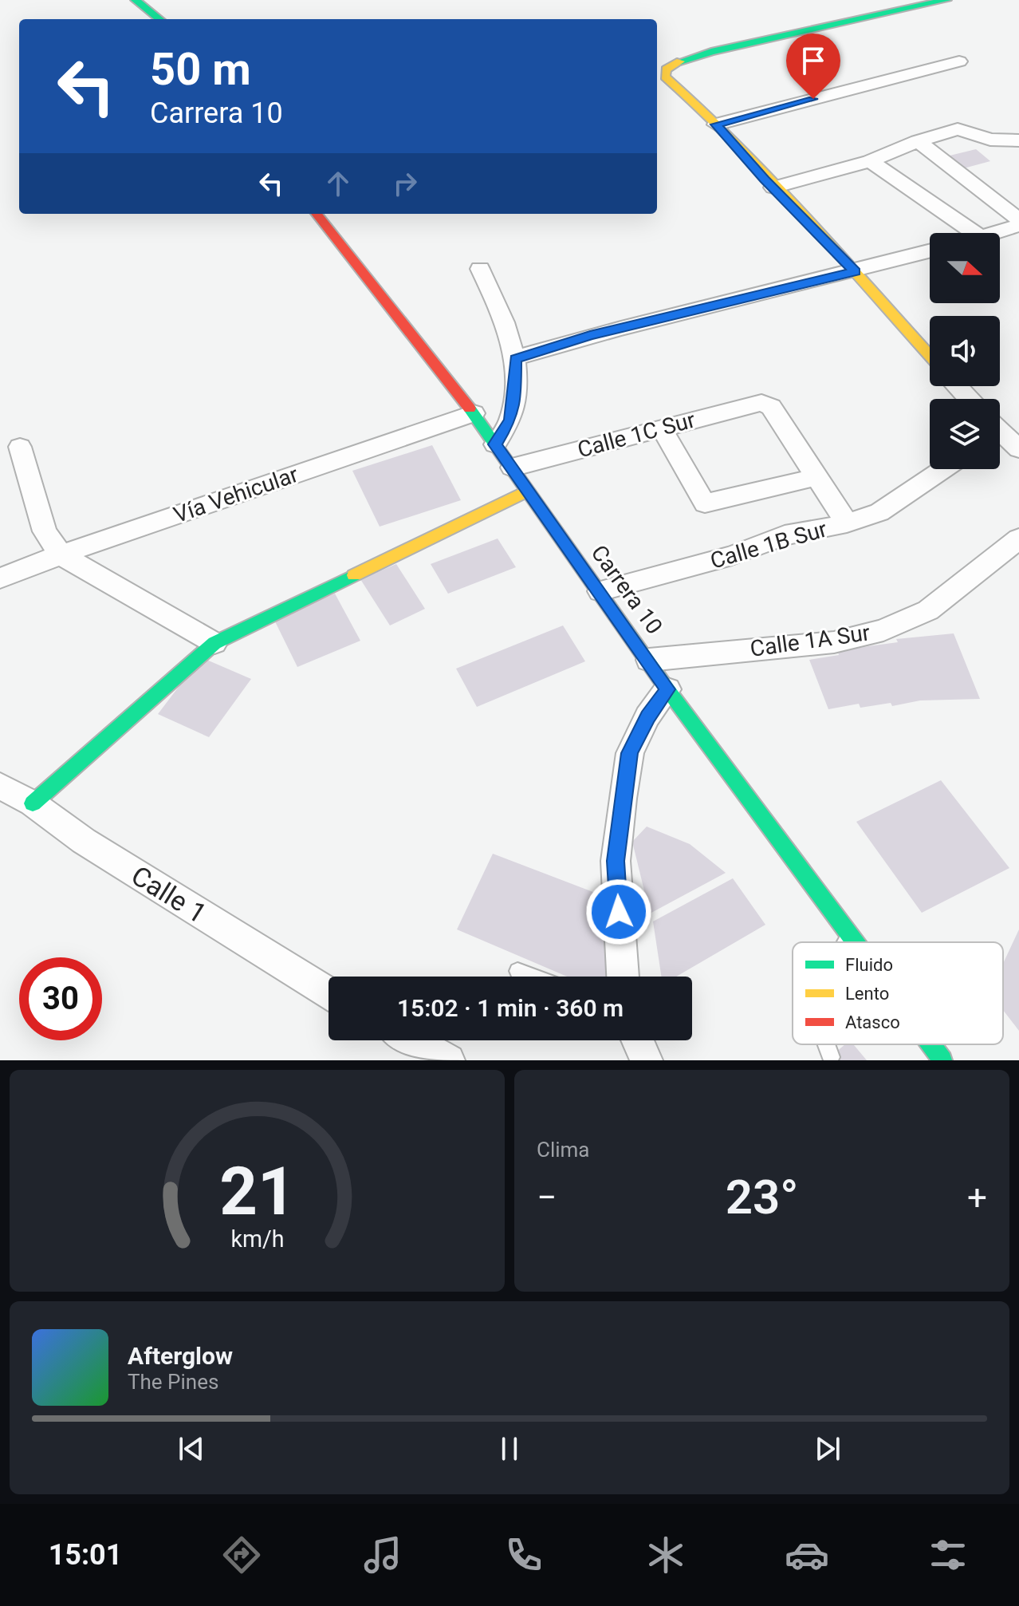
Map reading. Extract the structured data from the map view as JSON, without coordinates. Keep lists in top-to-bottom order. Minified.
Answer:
{"streets":{"main road":["Carrera 10"],"street":["Calle 1C Sur","Vía Vehicular","Calle 1B Sur","Calle 1A Sur","Calle 1"]},"crossings":[["Calle 1C Sur","Carrera 10"],["Vía Vehicular","Carrera 10"],["Calle 1B Sur","Carrera 10"],["Carrera 10","Calle 1A Sur"]],"legend":["Fluido","Lento","Atasco"],"north":"right","page":{"turn":["50 m","Carrera 10"],"limit":"30","trip":"15:02 · 1 min · 360 m","tile":"Clima","heat":["−","23°","+"],"song":["Afterglow","The Pines"],"tabs":"15:01","gauge":["21","km/h"]}}
